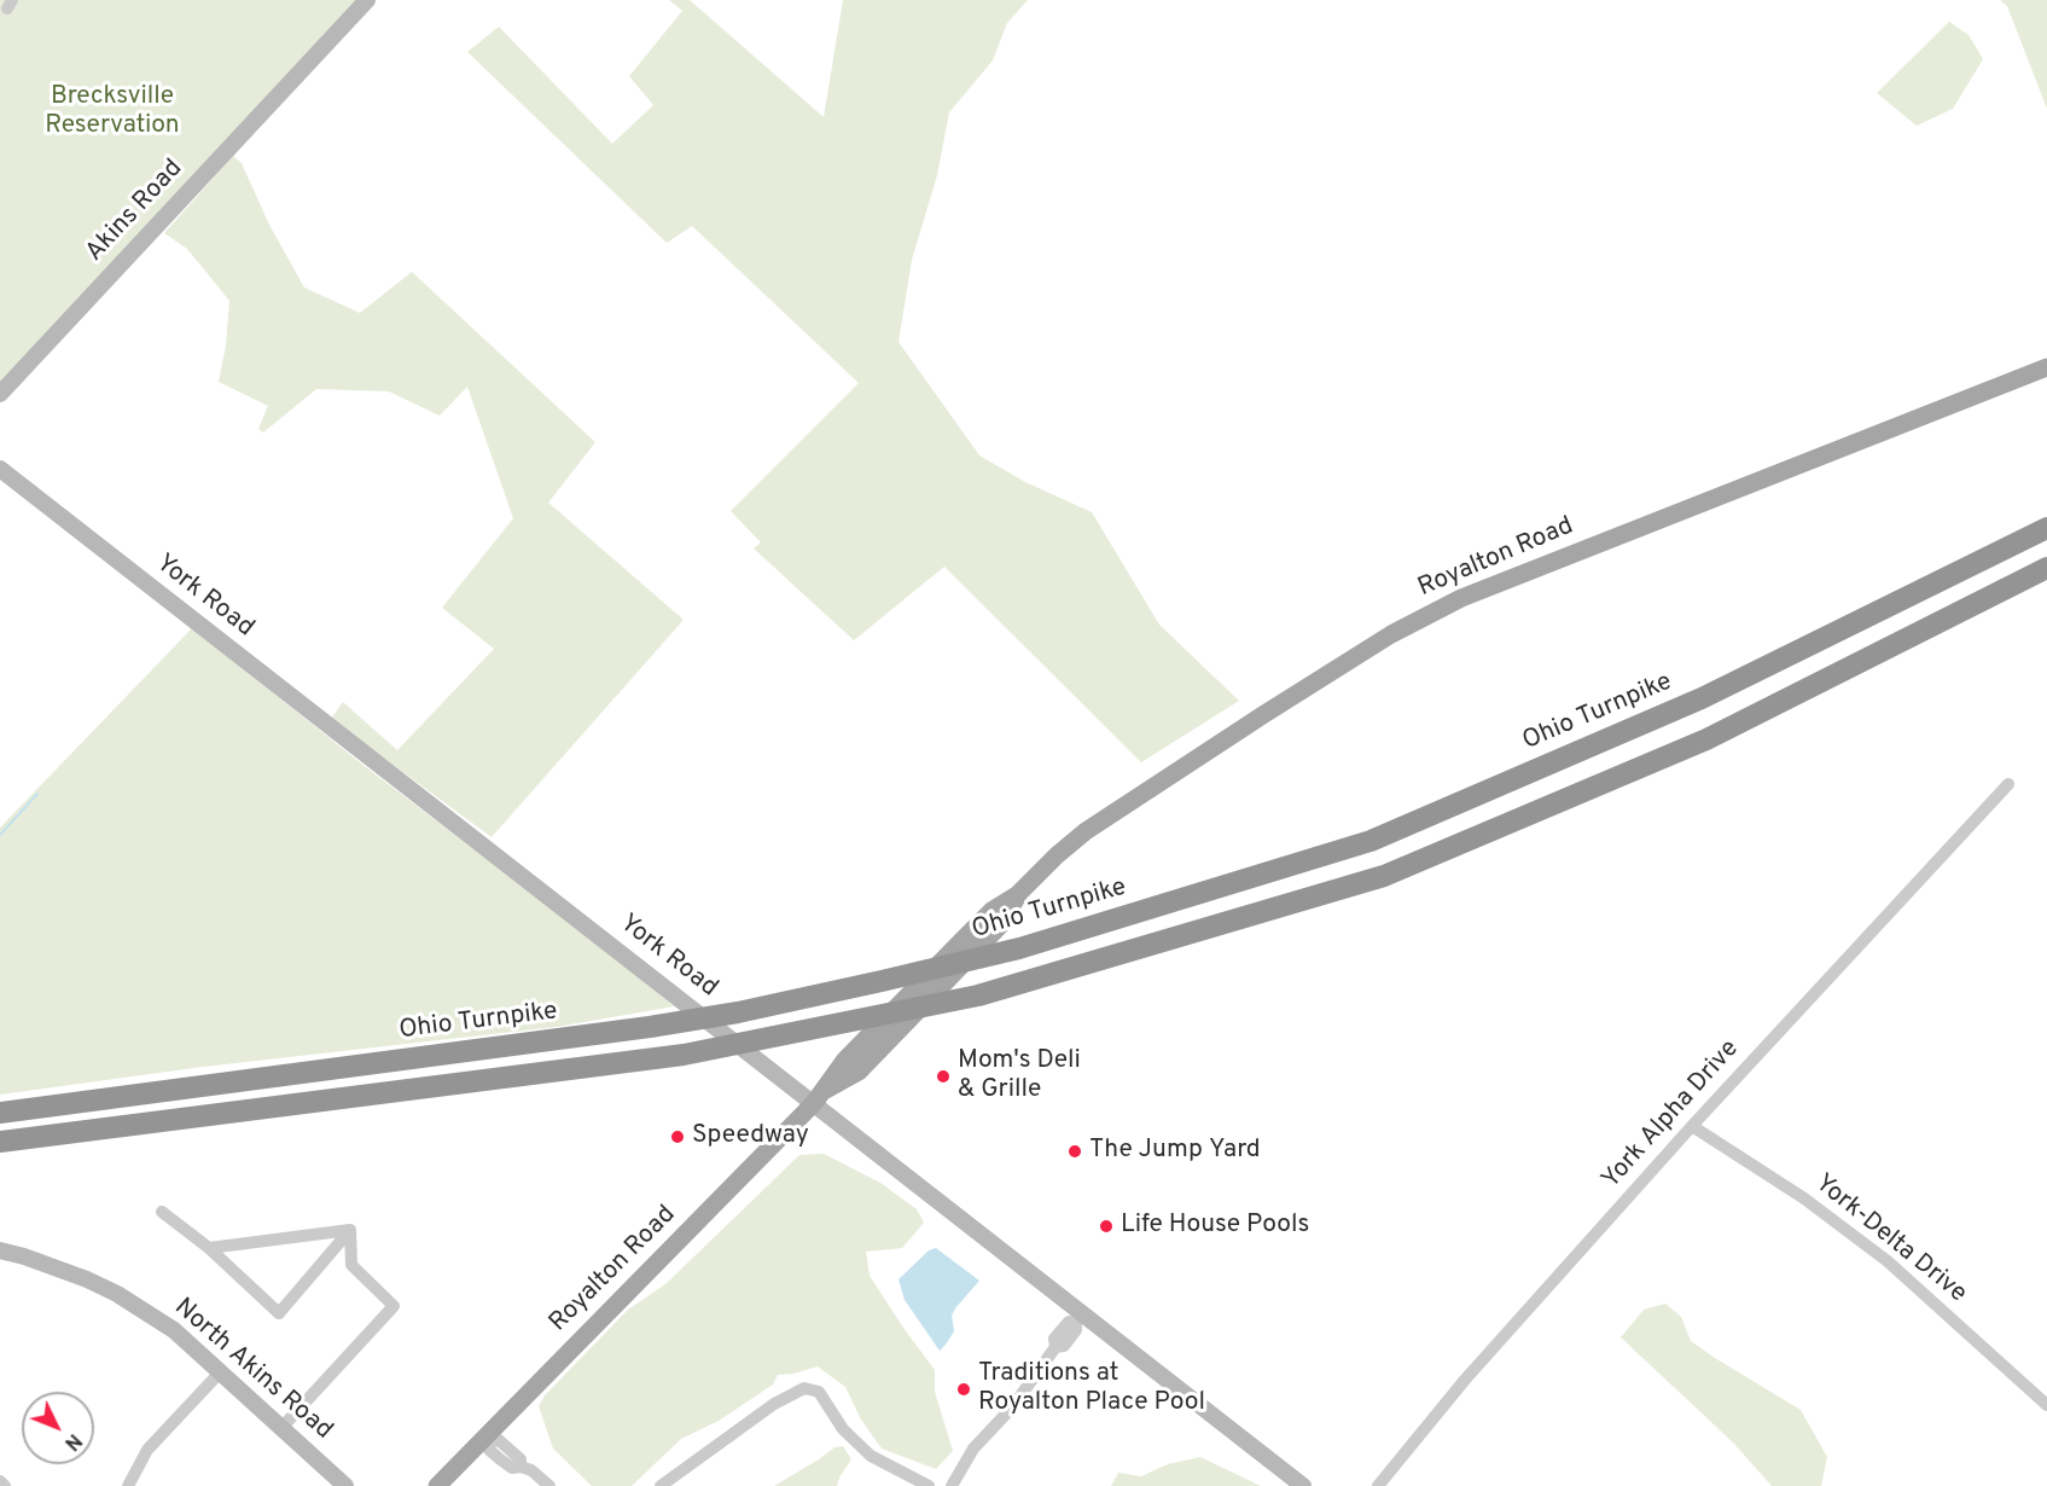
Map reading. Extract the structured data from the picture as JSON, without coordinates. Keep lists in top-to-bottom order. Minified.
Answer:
{"streets":{"highway":["Ohio Turnpike"],"main road":["Royalton Road"],"street":["Akins Road","York Road","York Alpha Drive","York-Delta Drive","North Akins Road"]},"crossings":[["Royalton Road","York Road"],["York Alpha Drive","York-Delta Drive"]],"parks":["Brecksville Reservation"],"places":["Mom's Deli & Grille","Speedway","The Jump Yard","Life House Pools","Traditions at Royalton Place Pool"],"north":"bottom right"}
